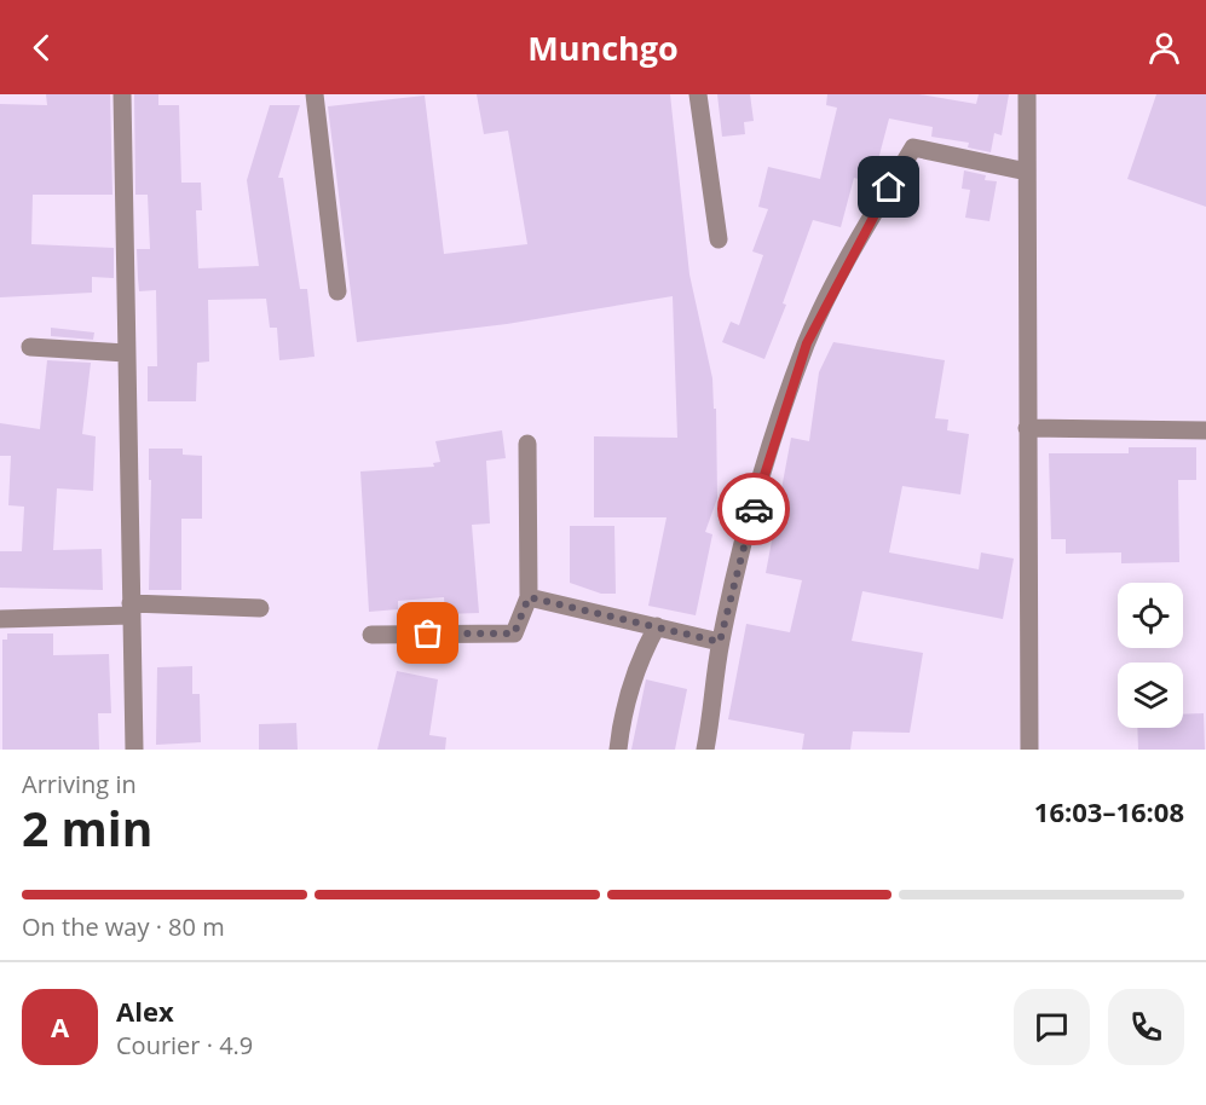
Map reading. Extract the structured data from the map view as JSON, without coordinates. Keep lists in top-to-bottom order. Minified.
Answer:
{"page":{"header":"Munchgo","heading":["2 min","Arriving in","16:03–16:08"],"panel":["Alex","Courier · 4.9"],"bar":"On the way · 80 m","round":"A"}}
